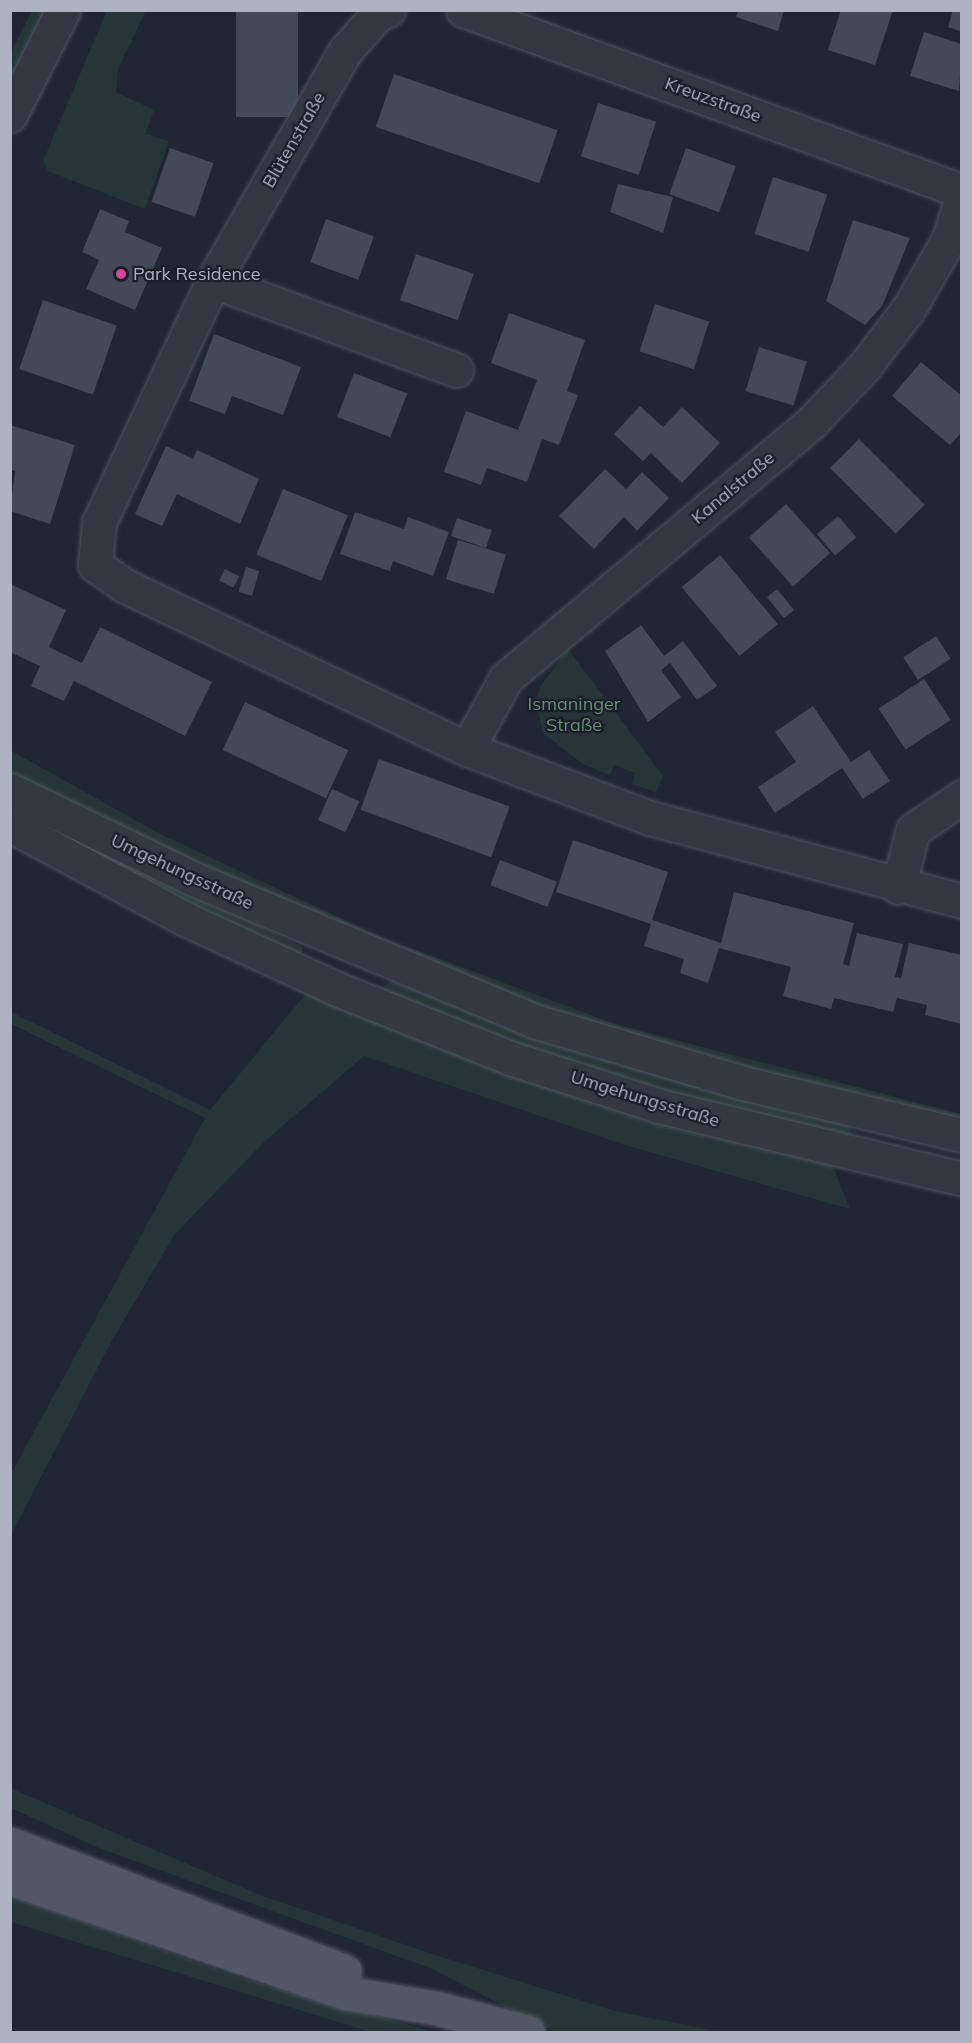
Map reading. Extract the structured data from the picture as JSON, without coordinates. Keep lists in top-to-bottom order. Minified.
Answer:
{"streets":{"street":["Kreuzstraße","Blütenstraße","Kanalstraße","Umgehungsstraße"]},"crossings":[["Blütenstraße","Kanalstraße"]],"parks":["Ismaninger Straße"],"places":["Park Residence"]}
